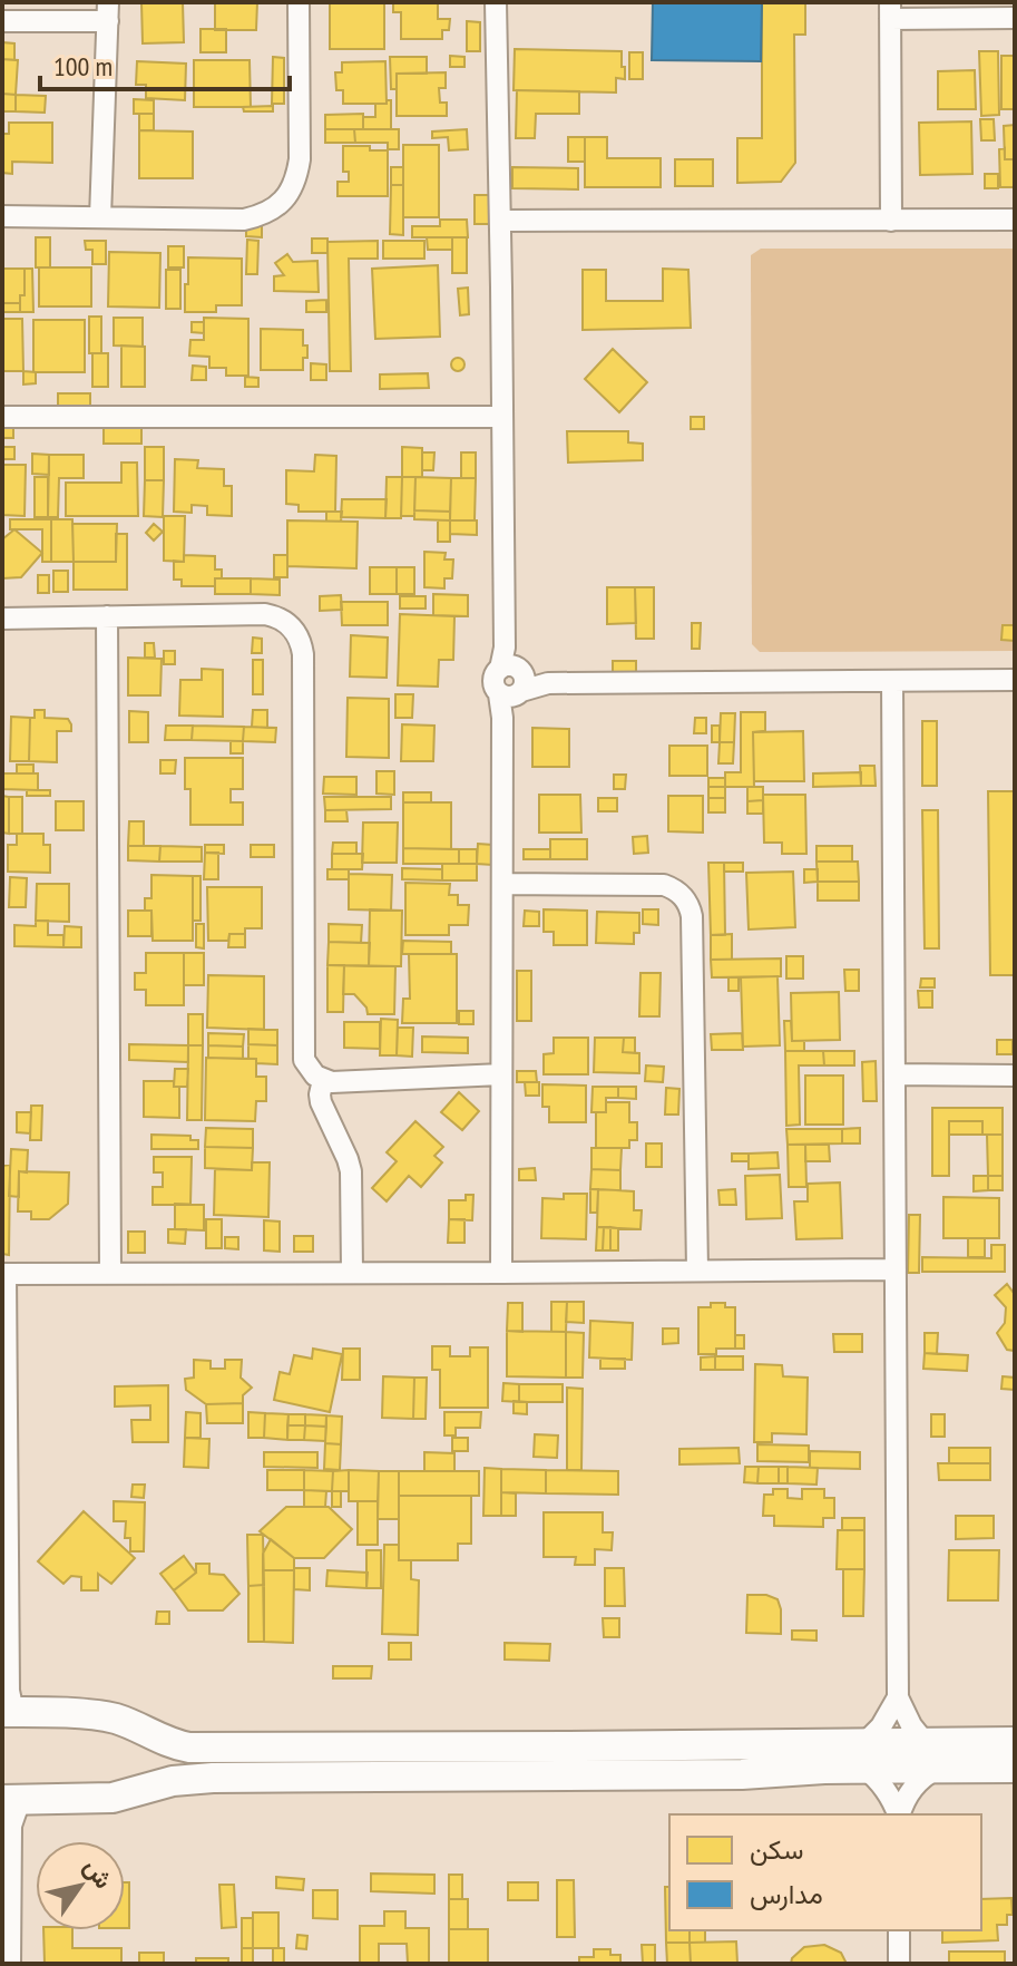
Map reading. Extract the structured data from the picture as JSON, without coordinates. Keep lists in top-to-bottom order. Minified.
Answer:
{"legend":["سكن","مدارس"],"scale_bar":"100 m","north":"top right"}
